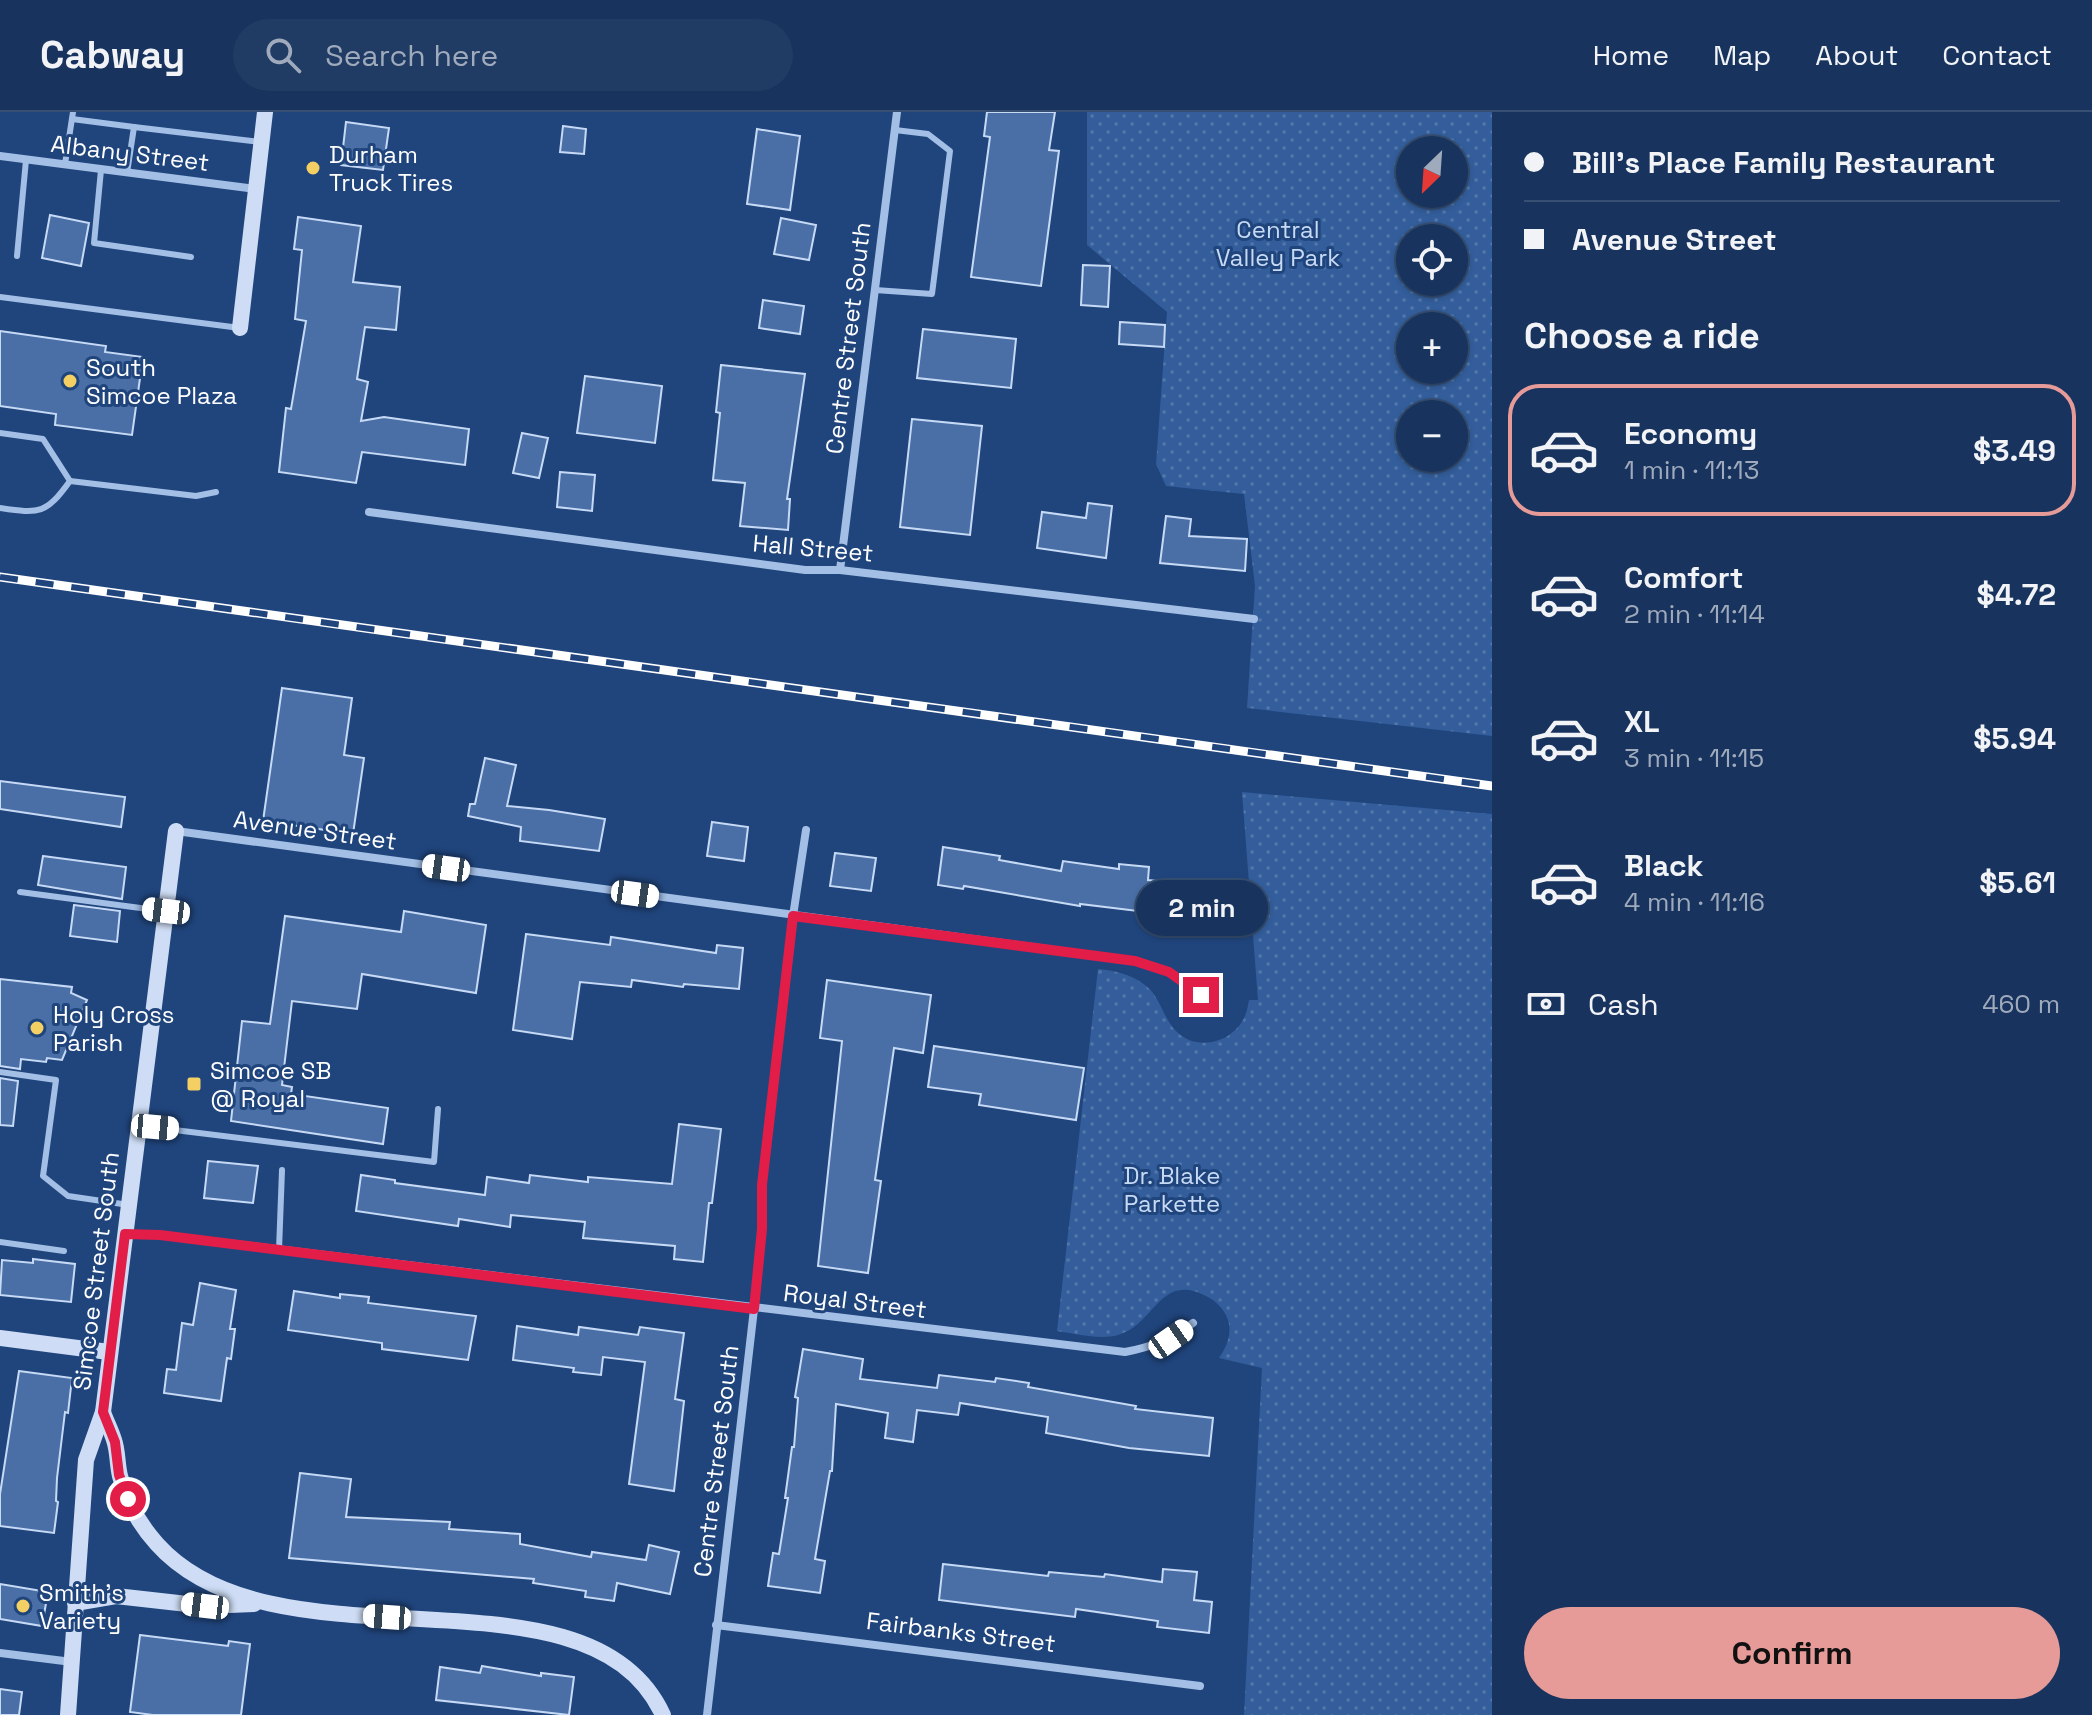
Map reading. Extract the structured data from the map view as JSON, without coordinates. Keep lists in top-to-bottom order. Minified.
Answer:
{"streets":{"main road":["Simcoe Street South"],"street":["Albany Street","Centre Street South","Hall Street","Avenue Street","Royal Street","Fairbanks Street"]},"crossings":[["Centre Street South","Hall Street"],["Centre Street South","Avenue Street"],["Centre Street South","Royal Street"],["Centre Street South","Fairbanks Street"],["Avenue Street","Simcoe Street South"],["Simcoe Street South","Royal Street"]],"parks":["Central Valley Park","Dr. Blake Parkette"],"places":{"other":["Durham Truck Tires","South Simcoe Plaza","Holy Cross Parish","Smith's Variety"],"transit":["Simcoe SB @ Royal"]},"north":"bottom left","page":{"header":"Cabway","search":"Search here","nav":["Home","Map","About","Contact"],"banner":["Bill's Place Family Restaurant","Avenue Street"],"map_buttons":["+","−"],"heading":"Choose a ride","list":[{"name":"Economy","note":"1 min · 11:13","value":"$3.49"},{"name":"Comfort","note":"2 min · 11:14","value":"$4.72"},{"name":"XL","note":"3 min · 11:15","value":"$5.94"},{"name":"Black","note":"4 min · 11:16","value":"$5.61"}],"bubble":"2 min","pay":["Cash","460 m"],"buttons":"Confirm"}}
